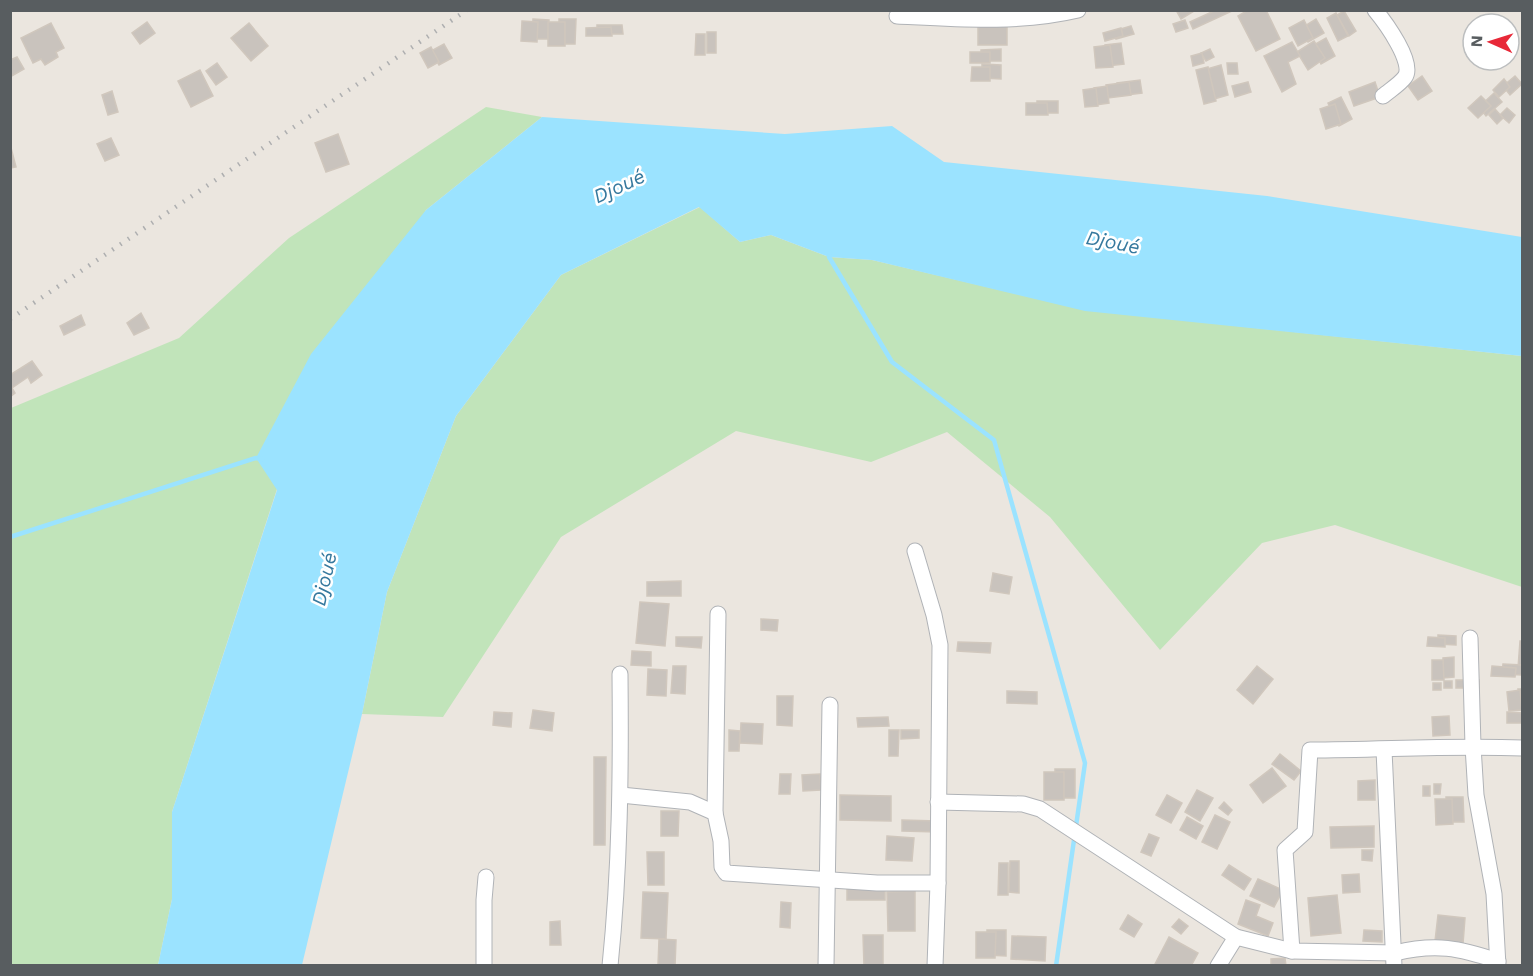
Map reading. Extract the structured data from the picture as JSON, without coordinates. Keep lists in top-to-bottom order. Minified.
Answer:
{"water":["Djoué"],"north":"left"}
